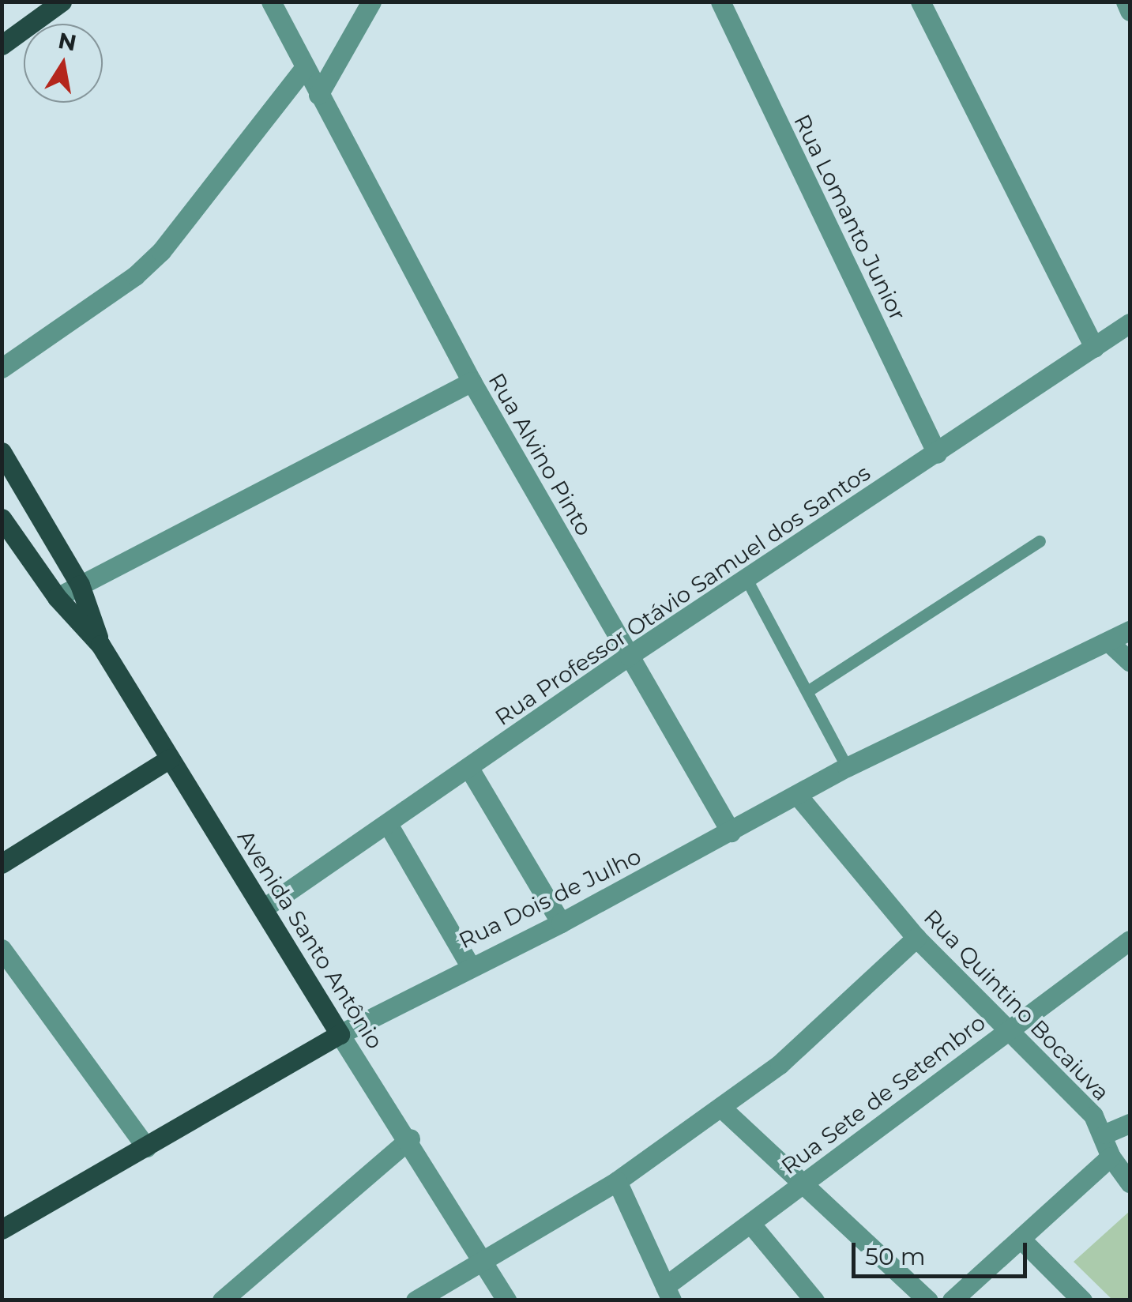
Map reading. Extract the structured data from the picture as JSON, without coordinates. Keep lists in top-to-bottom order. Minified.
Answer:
{"streets":{"main road":["Rua Dois de Julho","Avenida Santo Antônio"],"street":["Rua Lomanto Junior","Rua Alvino Pinto","Rua Professor Otávio Samuel dos Santos","Rua Quintino Bocaiuva","Rua Sete de Setembro"]},"crossings":[["Rua Lomanto Junior","Rua Professor Otávio Samuel dos Santos"],["Rua Alvino Pinto","Rua Professor Otávio Samuel dos Santos"],["Rua Alvino Pinto","Rua Dois de Julho"],["Rua Professor Otávio Samuel dos Santos","Avenida Santo Antônio"],["Rua Dois de Julho","Avenida Santo Antônio"],["Rua Dois de Julho","Rua Quintino Bocaiuva"],["Rua Quintino Bocaiuva","Rua Sete de Setembro"]],"scale_bar":"50 m","north":"top"}
